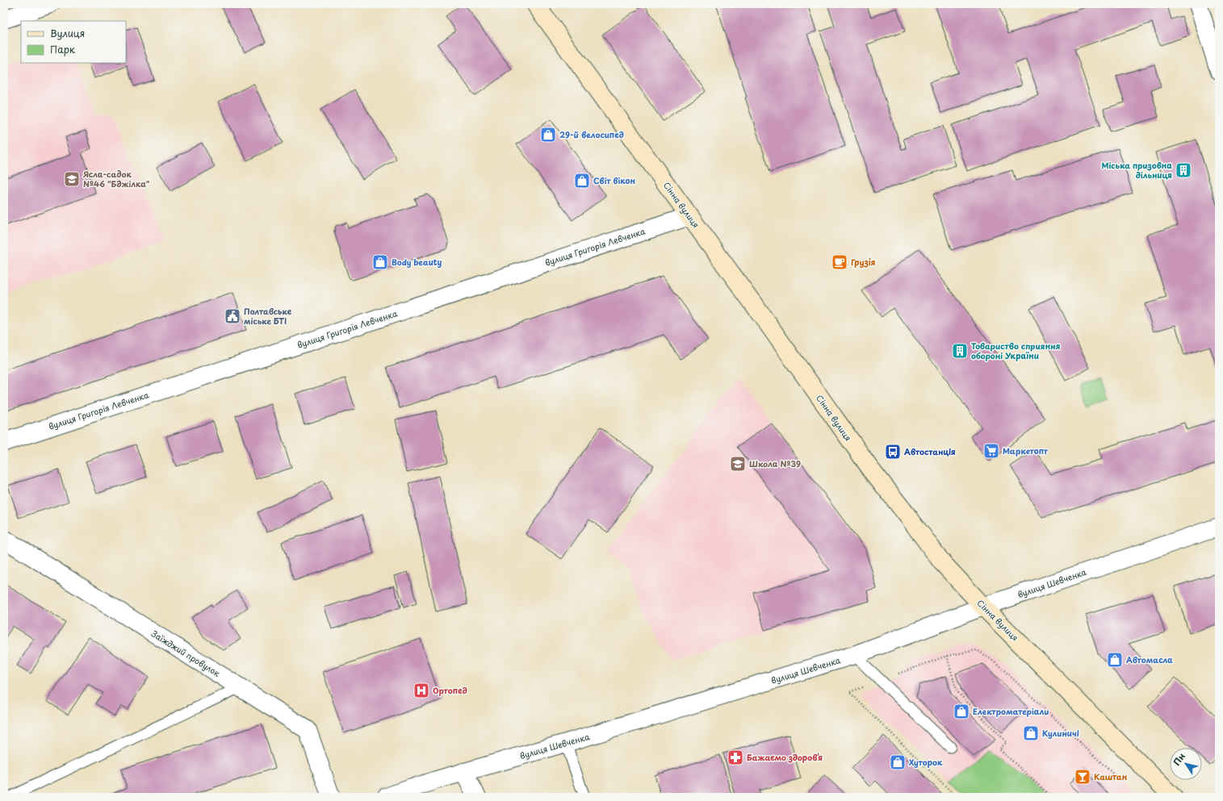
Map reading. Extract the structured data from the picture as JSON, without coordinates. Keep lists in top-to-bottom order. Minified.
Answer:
{"streets":{"main road":["Сінна вулиця"],"street":["вулиця Григорія Левченка","вулиця Шевченка","Заїжджий провулок"]},"crossings":[["Сінна вулиця","вулиця Григорія Левченка"],["Сінна вулиця","вулиця Шевченка"]],"places":{"shop":["29-й велосипед","Світ вікон","Body beauty","Автомасла","Електроматеріали","Кулиничі","Хуторок"],"building":["Міська призовна дільниця","Товариство сприяння обороні України"],"school or university":["Ясла-садок №46 \"Бджілка\"","Школа №39"],"cafe":["Грузiя"],"public building":["Полтавське міське БТІ"],"supermarket":["Маркетопт"],"bus stop":["Автостанція"],"hospital":["Ортопед"],"pharmacy":["Бажаємо здоровʼя"],"bar":["Каштан"]},"legend":["Вулиця","Парк"],"north":"top left"}
